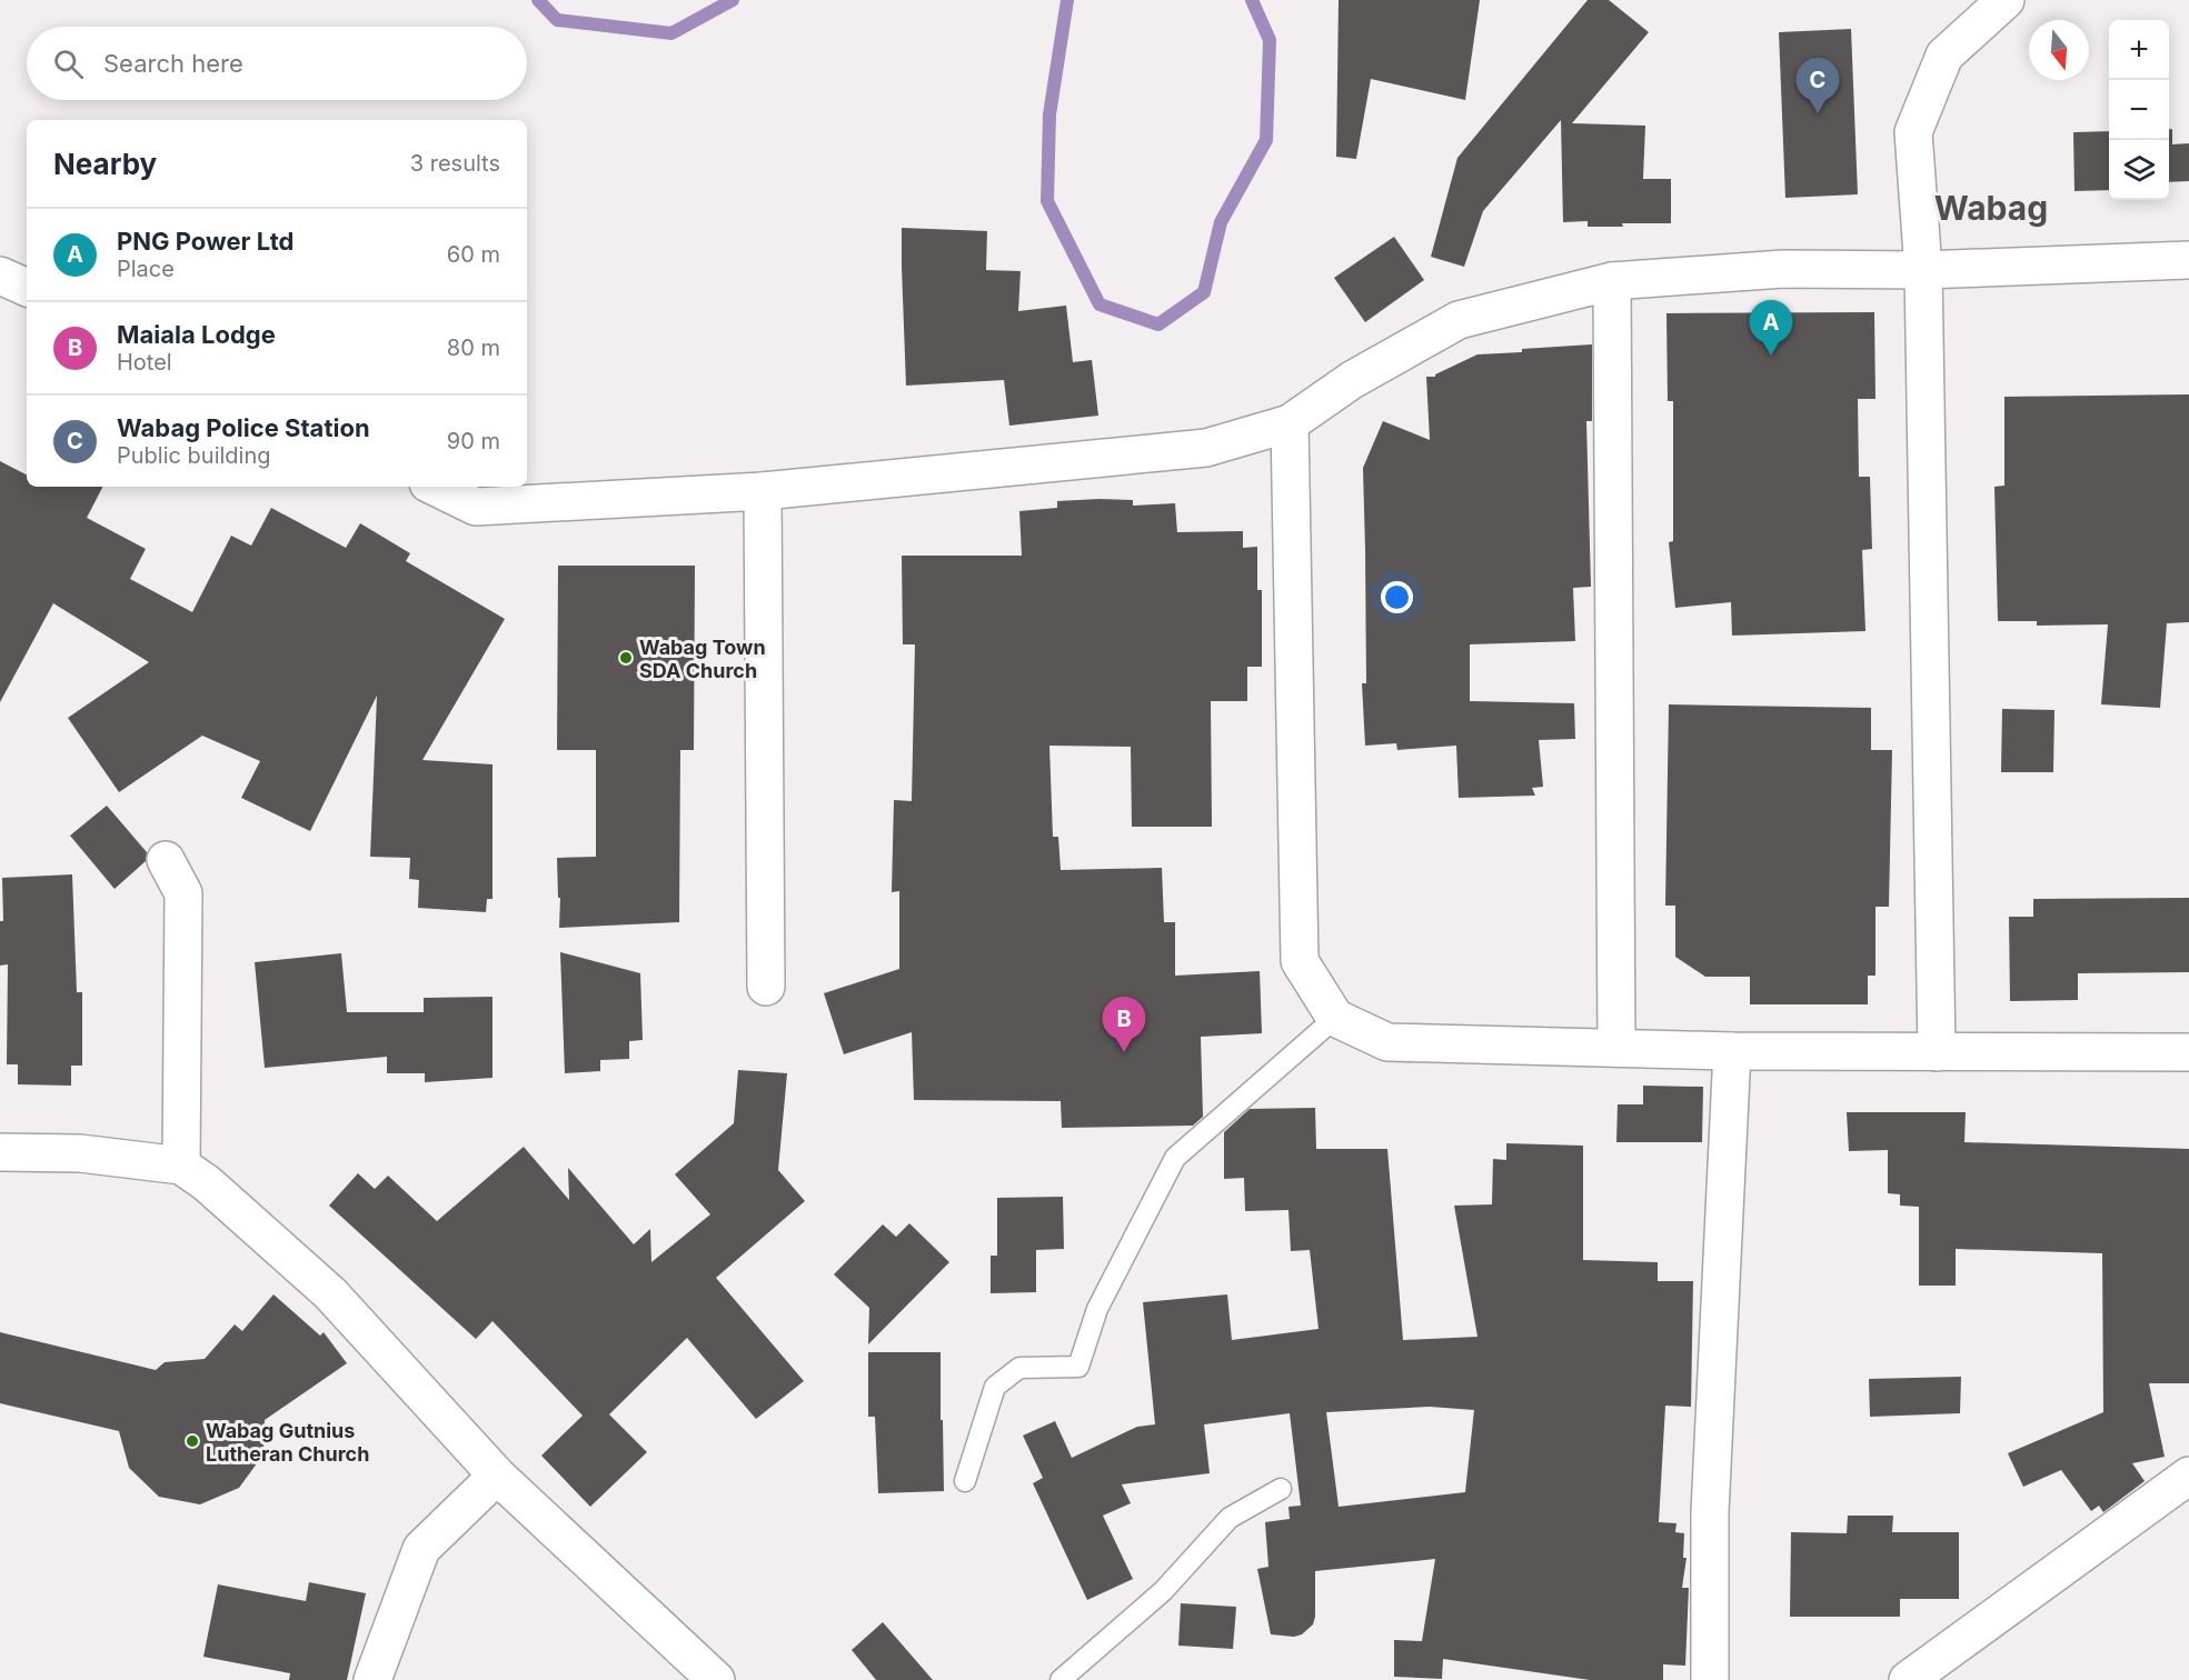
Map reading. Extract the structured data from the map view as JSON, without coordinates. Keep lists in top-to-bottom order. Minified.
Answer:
{"districts":["Wabag"],"places":["Wabag Town SDA Church","Wabag Gutnius Lutheran Church"],"north":"bottom","page":{"map_buttons":["+","−"],"search":"Search here","pins":["C","A","B"],"heading":["Nearby","3 results"],"list":[{"mark":"A","name":"PNG Power Ltd","note":"Place","value":"60 m"},{"mark":"B","name":"Maiala Lodge","note":"Hotel","value":"80 m"},{"mark":"C","name":"Wabag Police Station","note":"Public building","value":"90 m"}]}}
